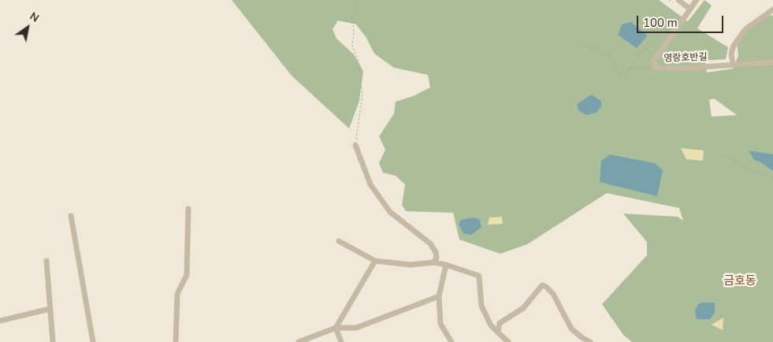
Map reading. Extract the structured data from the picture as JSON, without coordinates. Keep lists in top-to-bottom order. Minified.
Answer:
{"streets":{"street":["영랑호반길"]},"districts":["금호동"],"scale_bar":"100 m","north":"top right"}
